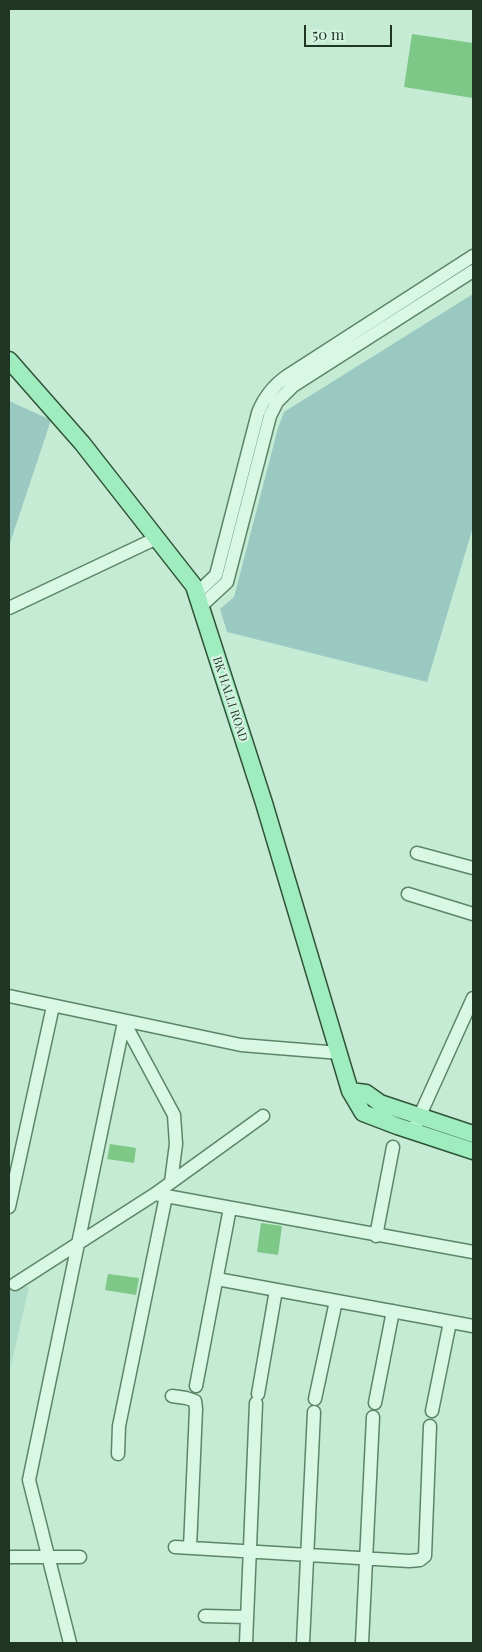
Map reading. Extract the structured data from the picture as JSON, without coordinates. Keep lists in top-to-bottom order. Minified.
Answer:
{"streets":{"main road":["BK HALLI ROAD"]},"scale_bar":"50 m"}
